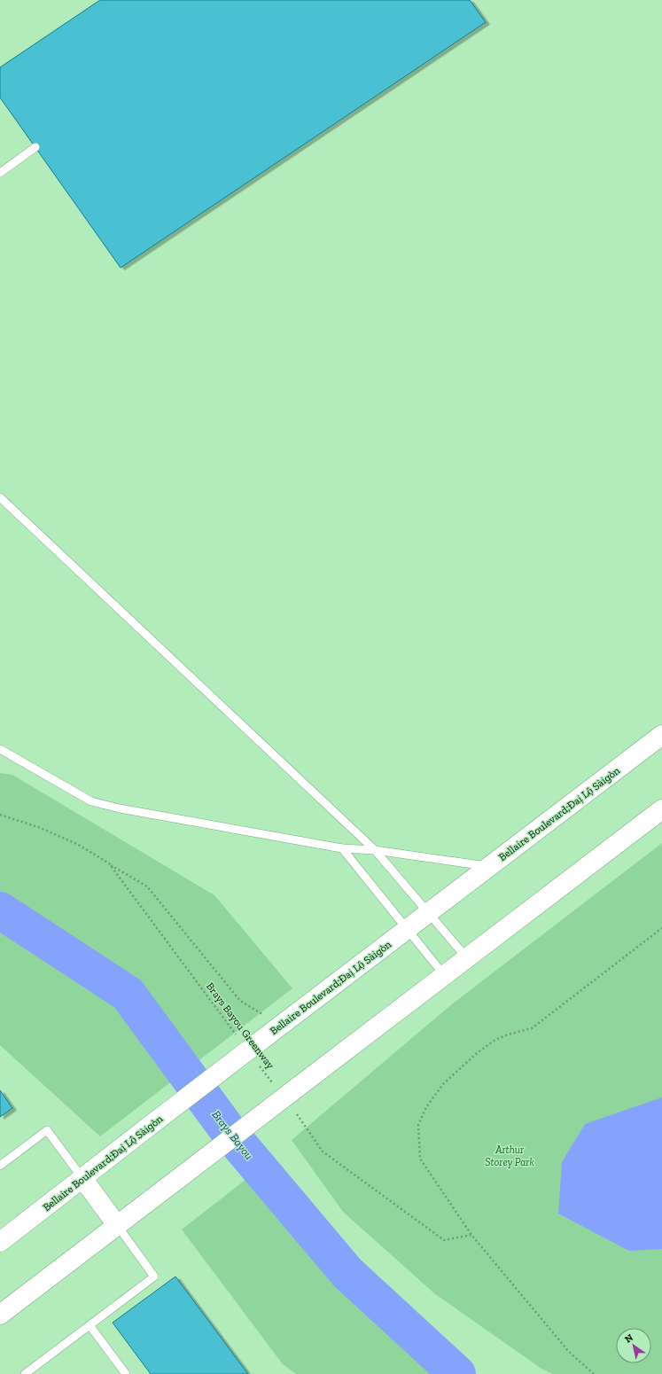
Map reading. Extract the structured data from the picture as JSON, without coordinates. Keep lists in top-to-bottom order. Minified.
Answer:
{"streets":{"main road":["Bellaire Boulevard;Đại Lộ Sàigòn"],"path":["Brays Bayou Greenway"]},"water":["Brays Bayou"],"parks":["Arthur Storey Park"],"north":"top left"}
